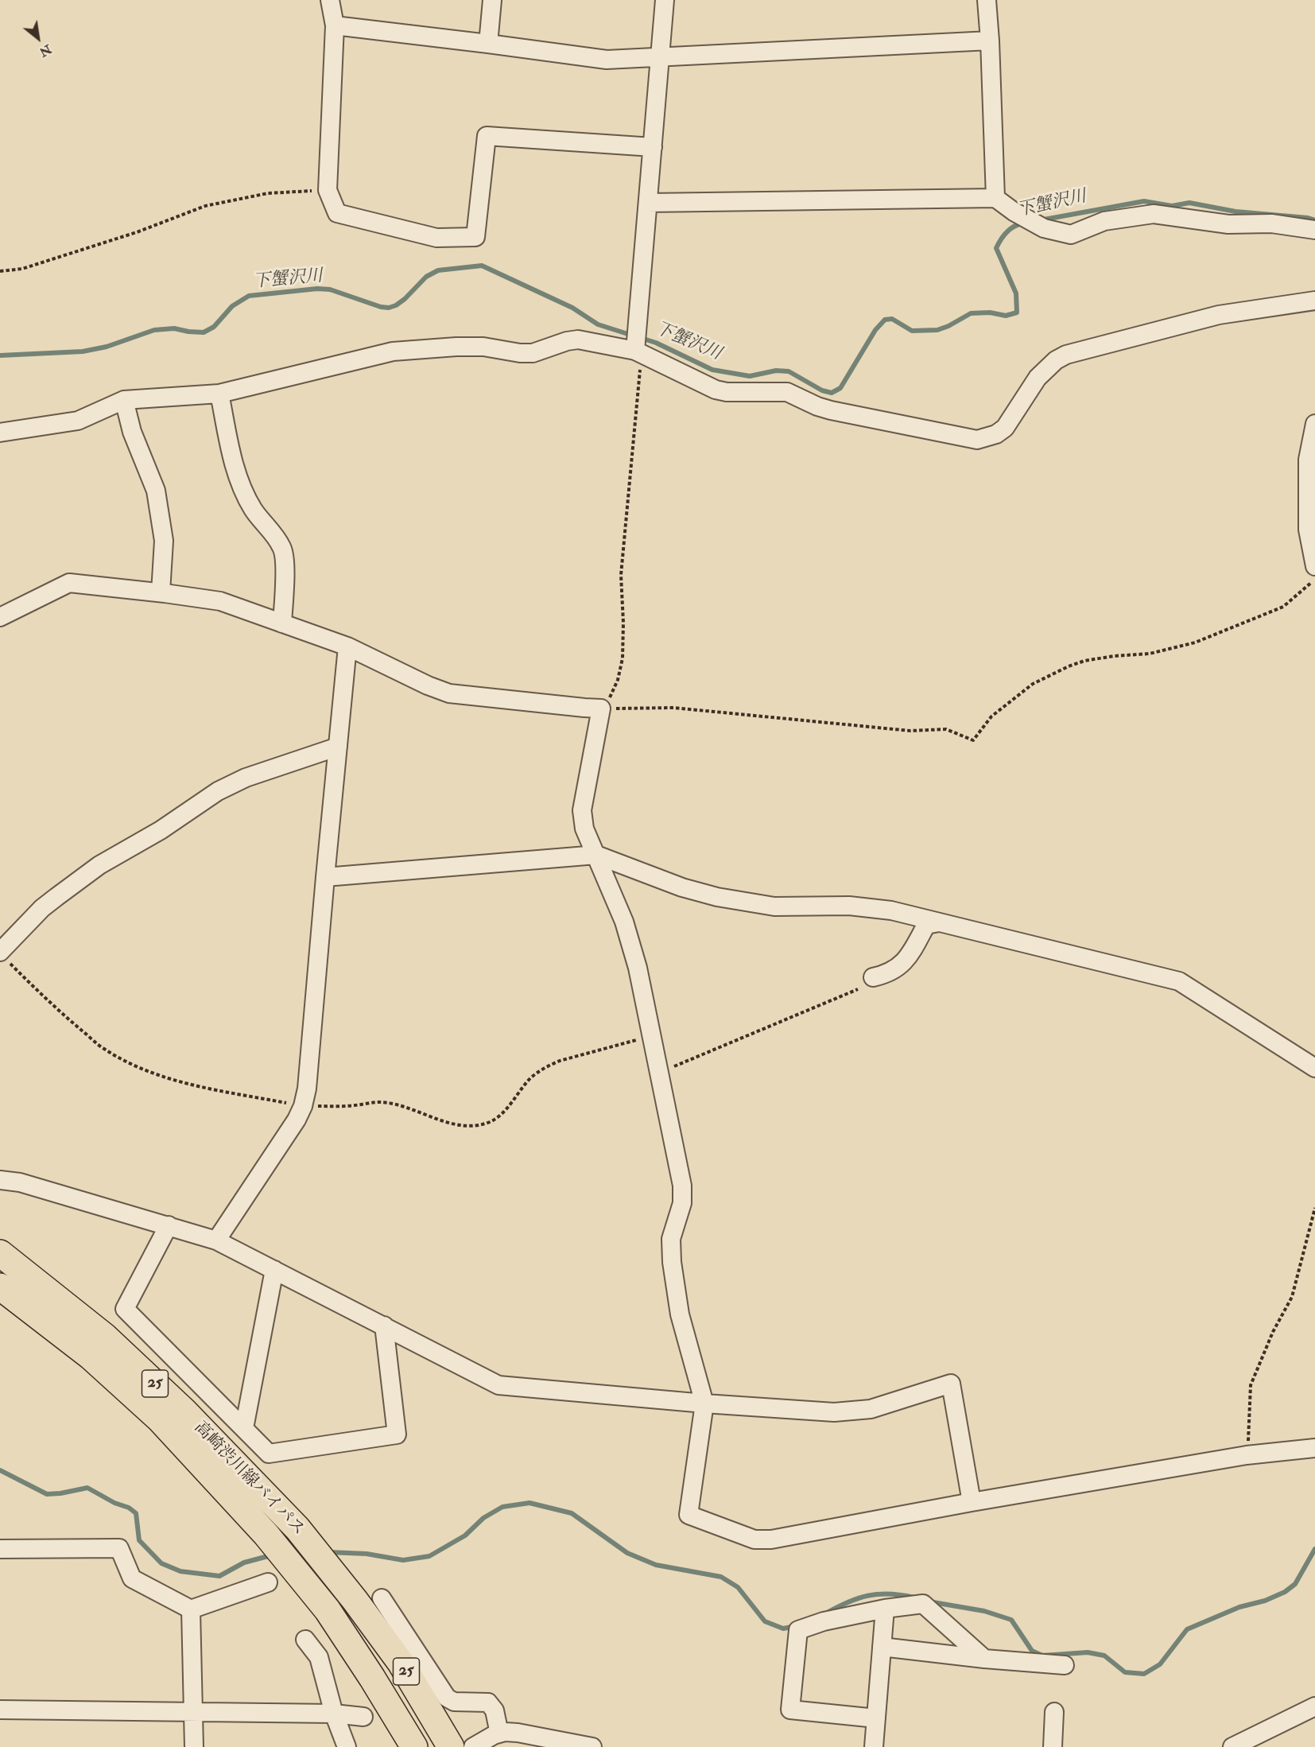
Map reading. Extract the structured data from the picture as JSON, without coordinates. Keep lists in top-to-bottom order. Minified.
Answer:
{"streets":{"main road":["25","高崎渋川線バイパス"]},"water":["下蟹沢川"],"north":"bottom right"}
